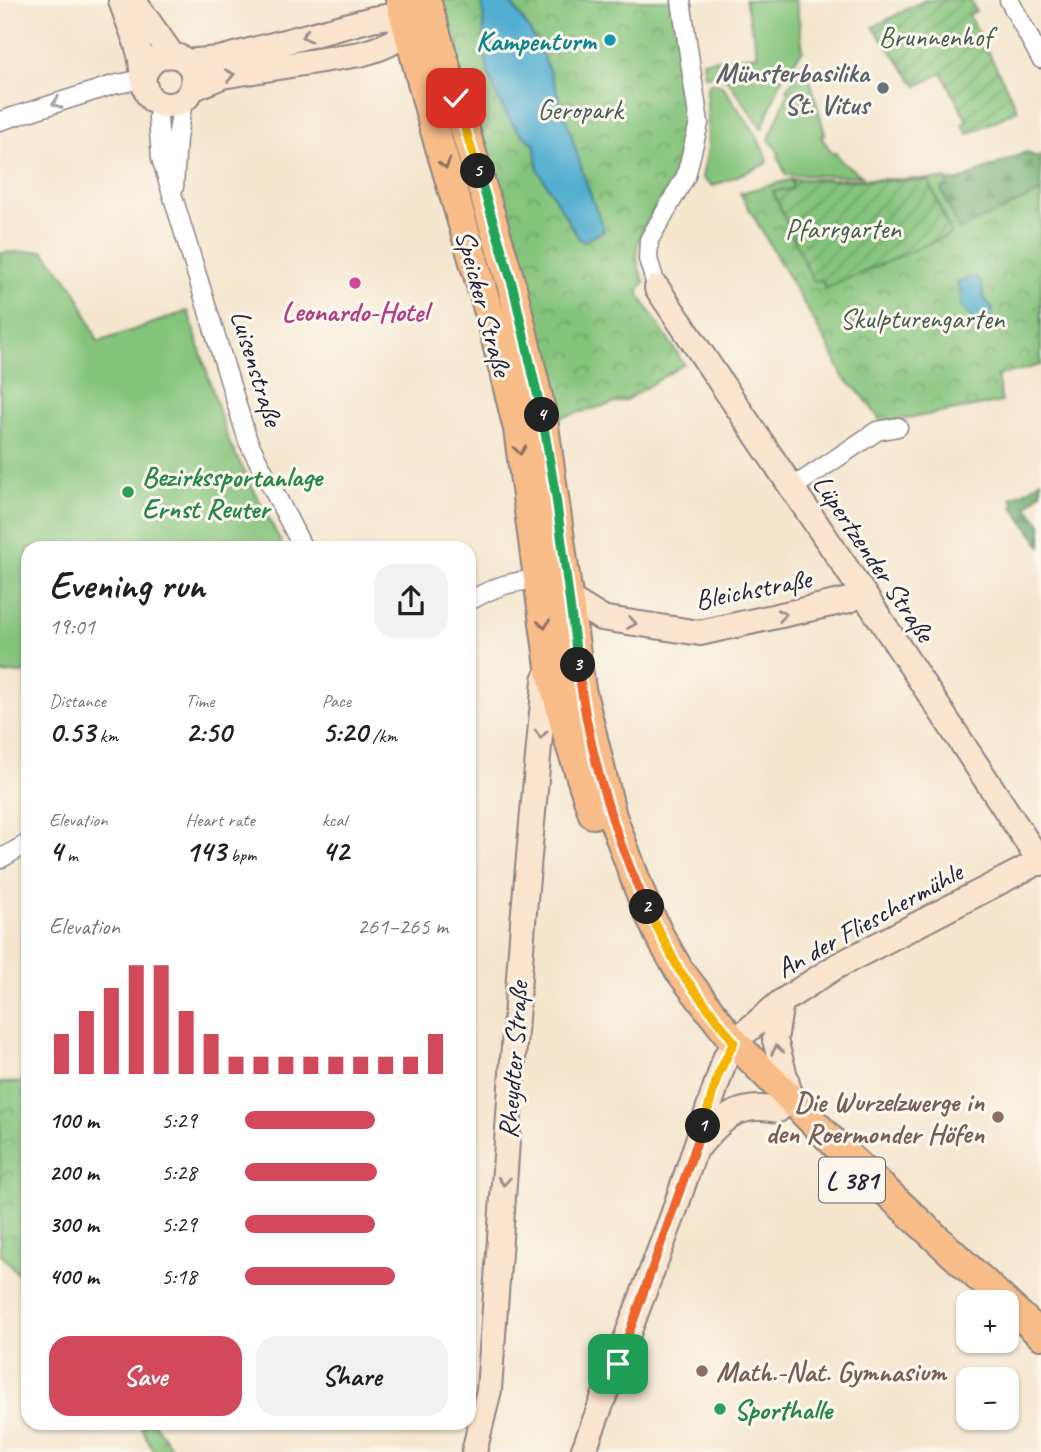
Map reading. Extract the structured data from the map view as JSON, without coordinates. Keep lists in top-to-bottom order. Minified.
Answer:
{"streets":{"main road":["Speicker Straße","L 381"],"street":["Luisenstraße","Lüpertzender Straße","Bleichstraße","An der Flieschermühle","Rheydter Straße"]},"crossings":[["Speicker Straße","Bleichstraße"],["Speicker Straße","An der Flieschermühle"],["Speicker Straße","Rheydter Straße"],["Speicker Straße","L 381"],["Lüpertzender Straße","Bleichstraße"],["Lüpertzender Straße","An der Flieschermühle"],["An der Flieschermühle","L 381"]],"one_way":["Bleichstraße"],"parks":["Brunnenhof","Geropark","Pfarrgarten","Skulpturengarten"],"places":["Kampenturm","Münsterbasilika St. Vitus","Leonardo-Hotel","Bezirkssportanlage Ernst Reuter","Die Wurzelzwerge in den Roermonder Höfen","Math.-Nat. Gymnasium","Sporthalle"],"page":{"pins":["5","4","3","2","1"],"heading":["Evening run","19:01"],"stats":[["Distance","0.53 km"],["Time","2:50"],["Pace","5:20 /km"],["Elevation","4 m"],["Heart rate","143 bpm"],["kcal","42"]],"chart":["Elevation","261–265 m"],"list":[{"name":"100 m","note":"5:29"},{"name":"200 m","note":"5:28"},{"name":"300 m","note":"5:29"},{"name":"400 m","note":"5:18"}],"map_buttons":["+","−"],"buttons":["Save","Share"]}}
